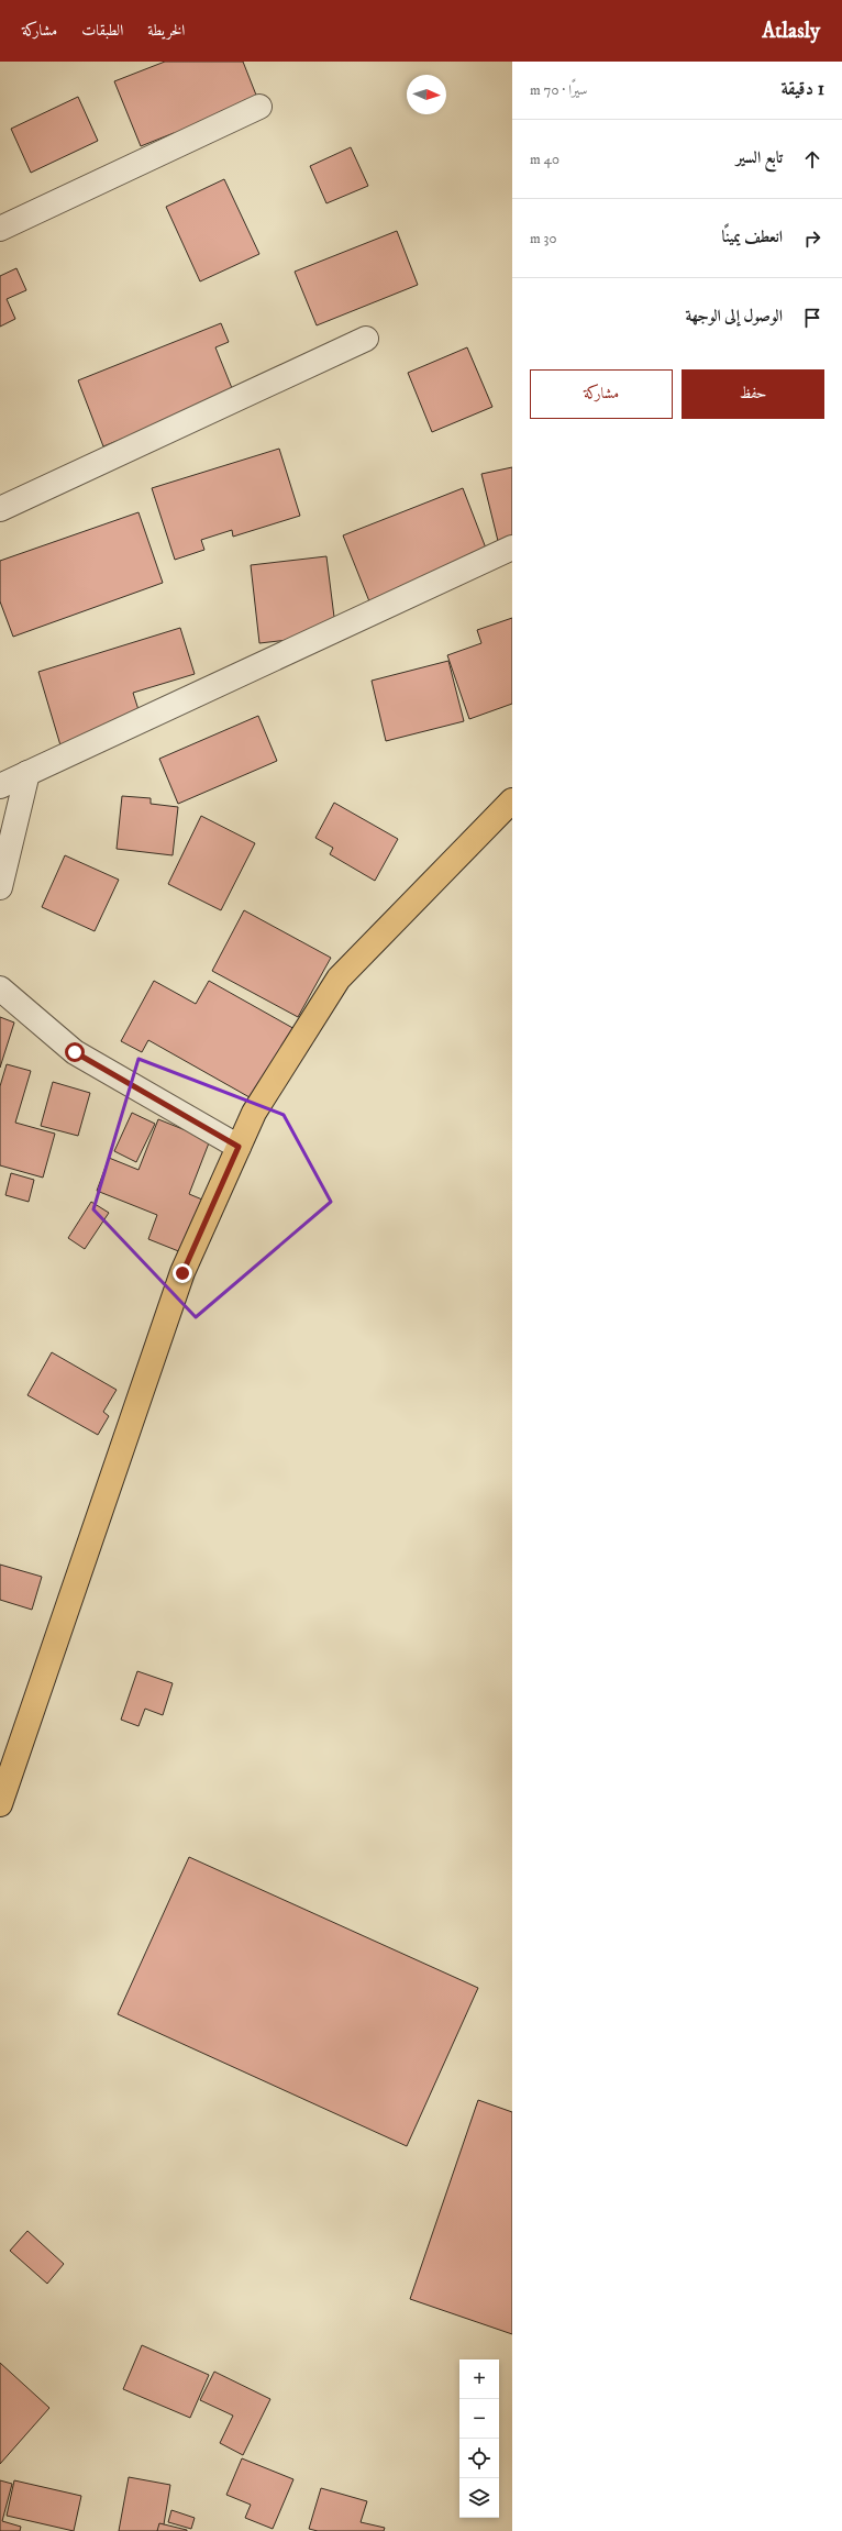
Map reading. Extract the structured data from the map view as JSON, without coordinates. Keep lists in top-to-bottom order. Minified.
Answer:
{"north":"right","page":{"header":"Atlasly","nav":["الخريطة","الطبقات","مشاركة"],"heading":["1 دقيقة","سيرًا · 70 m"],"list":[["تابع السير","40 m"],["انعطف يمينًا","30 m"],"الوصول إلى الوجهة"],"buttons":["حفظ","مشاركة"],"map_buttons":["+","−"]}}
